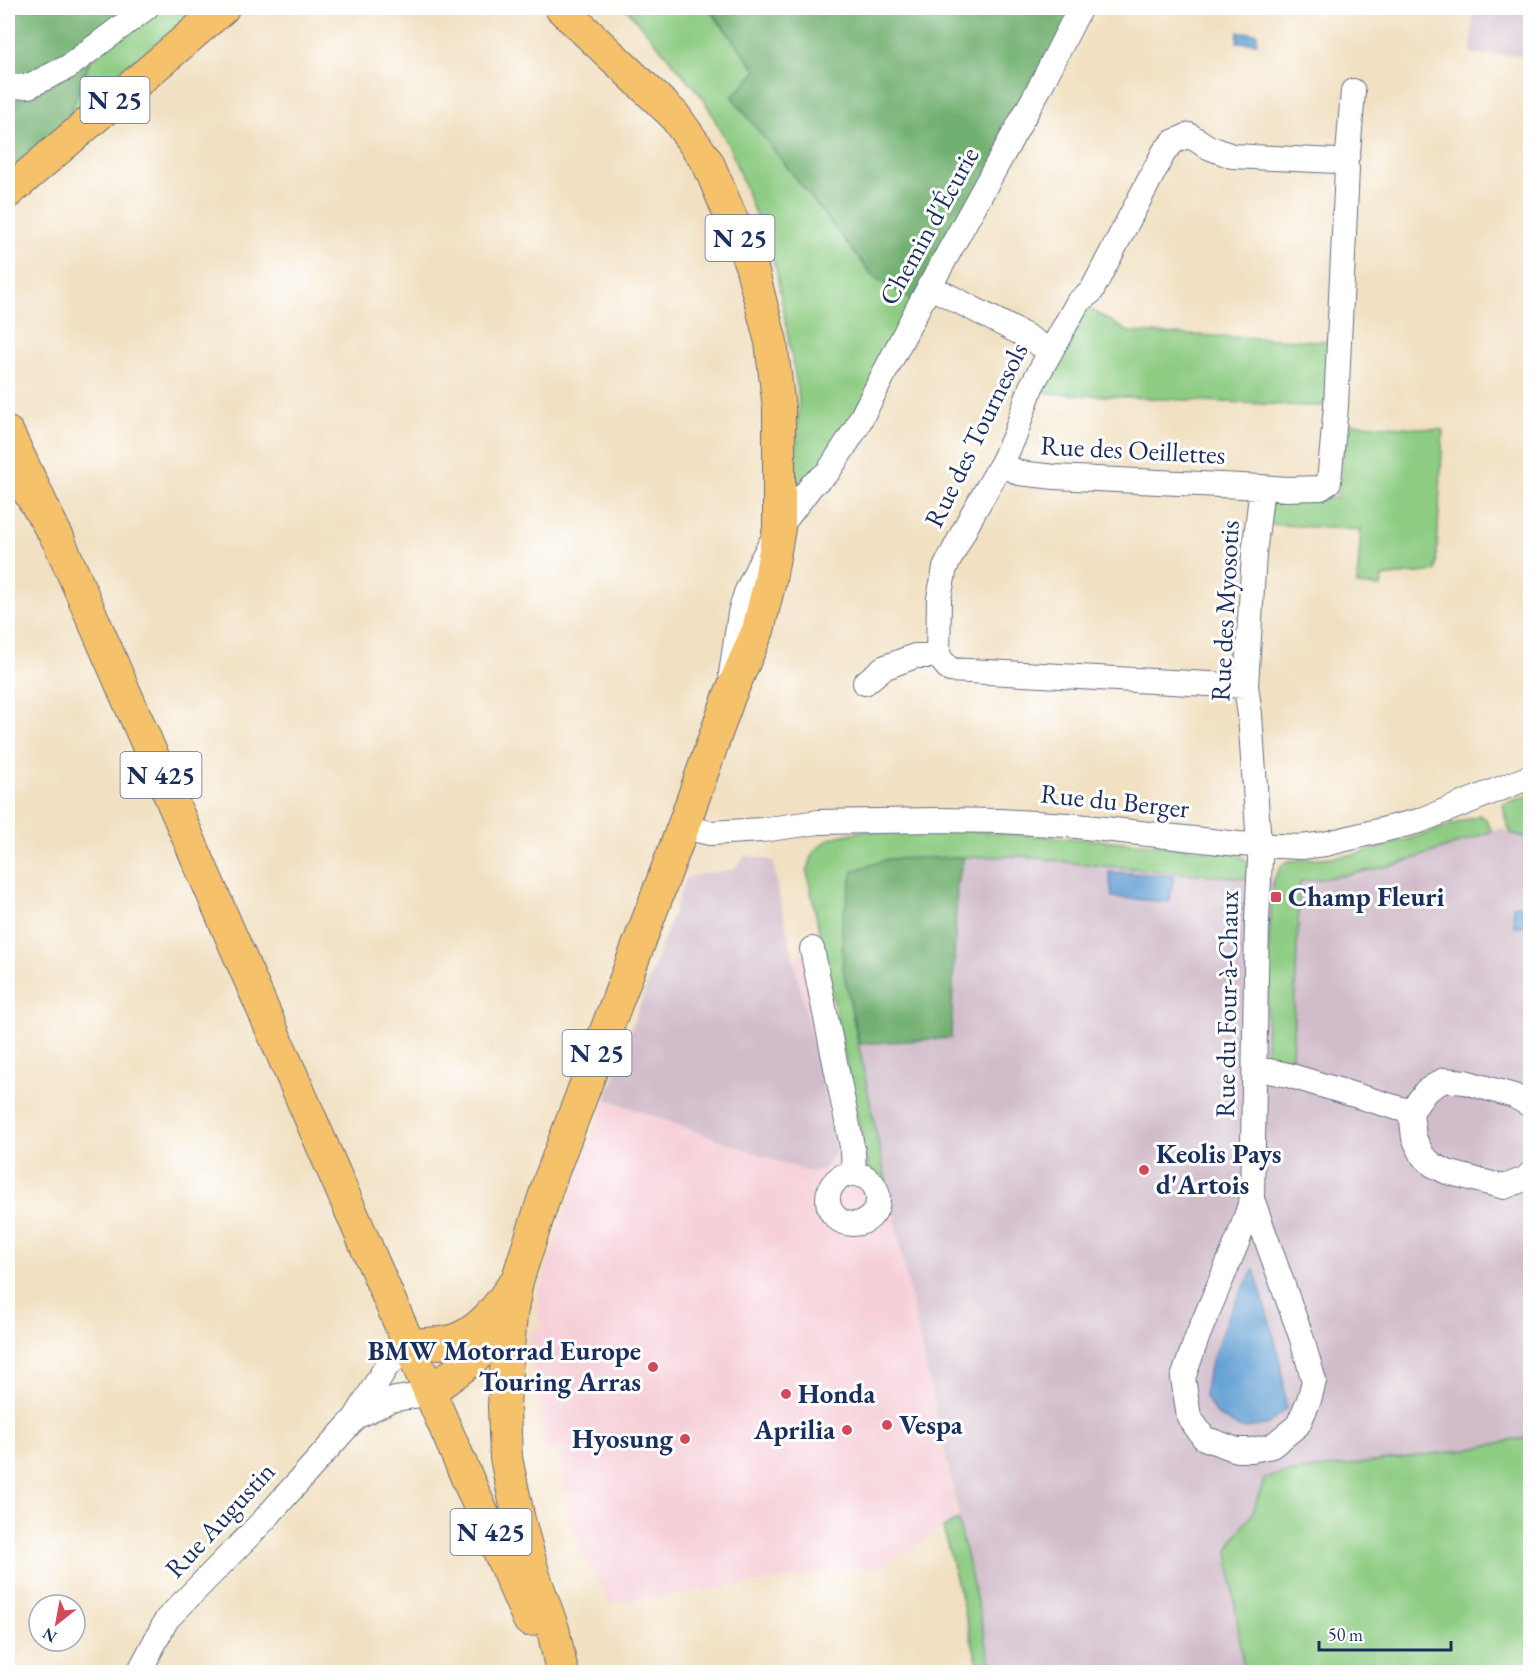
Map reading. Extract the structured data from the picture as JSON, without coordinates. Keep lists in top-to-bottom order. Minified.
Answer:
{"streets":{"main road":["N 25","N 425"],"street":["Chemin d'Écurie","Rue des Tournesols","Rue des Oeillettes","Rue des Myosotis","Rue du Berger","Rue du Four-à-Chaux","Rue Augustin"]},"crossings":[["N 25","Chemin d'Écurie"],["N 25","N 425"],["N 25","Rue du Berger"],["Rue des Tournesols","Rue des Oeillettes"],["Rue des Oeillettes","Rue des Myosotis"],["Rue des Myosotis","Rue du Berger"],["Rue des Myosotis","Rue du Four-à-Chaux"],["Rue du Berger","Rue du Four-à-Chaux"]],"places":{"transit":["Champ Fleuri"],"other":["Keolis Pays d'Artois","BMW Motorrad Europe Touring Arras","Honda","Vespa","Aprilia","Hyosung"]},"scale_bar":"50 m","north":"bottom left"}
